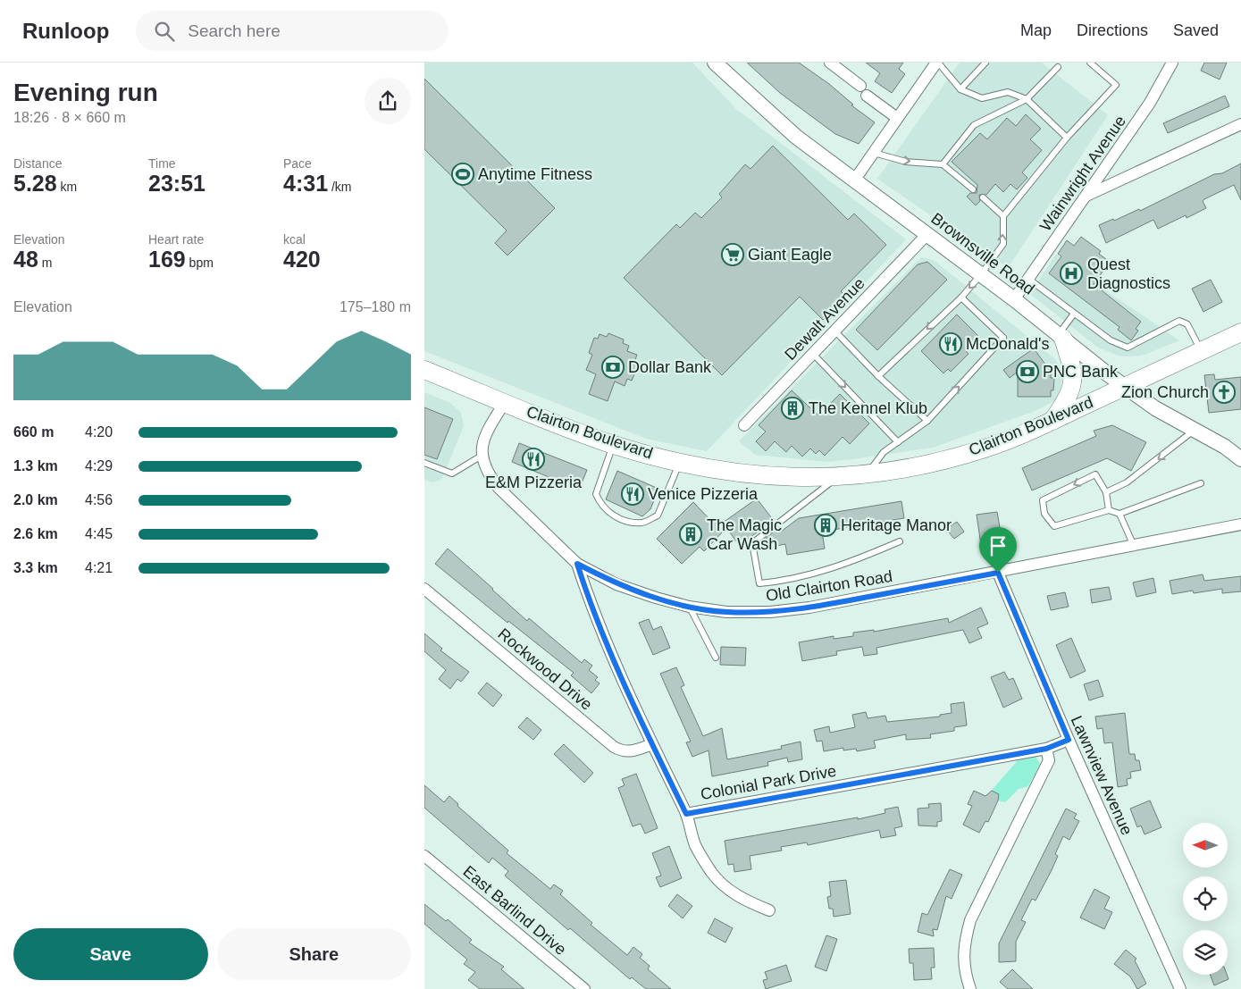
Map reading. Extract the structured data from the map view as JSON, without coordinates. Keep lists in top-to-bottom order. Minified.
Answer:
{"streets":{"highway":["Clairton Boulevard"],"main road":["Brownsville Road"],"street":["Wainwright Avenue","Dewalt Avenue","Old Clairton Road","Rockwood Drive","Lawnview Avenue","Colonial Park Drive","East Barlind Drive"]},"crossings":[["Wainwright Avenue","Brownsville Road"],["Brownsville Road","Dewalt Avenue"],["Brownsville Road","Clairton Boulevard"],["Clairton Boulevard","Old Clairton Road"],["Old Clairton Road","Lawnview Avenue"],["Old Clairton Road","Colonial Park Drive"],["Rockwood Drive","Colonial Park Drive"],["Lawnview Avenue","Colonial Park Drive"]],"places":{"sports":["Anytime Fitness"],"supermarket":["Giant Eagle"],"hospital":["Quest Diagnostics"],"restaurant":["McDonald's","E&M Pizzeria","Venice Pizzeria"],"bank":["Dollar Bank","PNC Bank"],"church":["Zion Church"],"building":["The Kennel Klub","Heritage Manor","The Magic Car Wash"]},"north":"left","page":{"header":"Runloop","search":"Search here","nav":["Map","Directions","Saved"],"heading":["Evening run","18:26 · 8 × 660 m"],"stats":[["Distance","5.28 km"],["Time","23:51"],["Pace","4:31 /km"],["Elevation","48 m"],["Heart rate","169 bpm"],["kcal","420"]],"chart":["Elevation","175–180 m"],"list":[{"name":"660 m","note":"4:20"},{"name":"1.3 km","note":"4:29"},{"name":"2.0 km","note":"4:56"},{"name":"2.6 km","note":"4:45"},{"name":"3.3 km","note":"4:21"}],"buttons":["Save","Share"]}}
